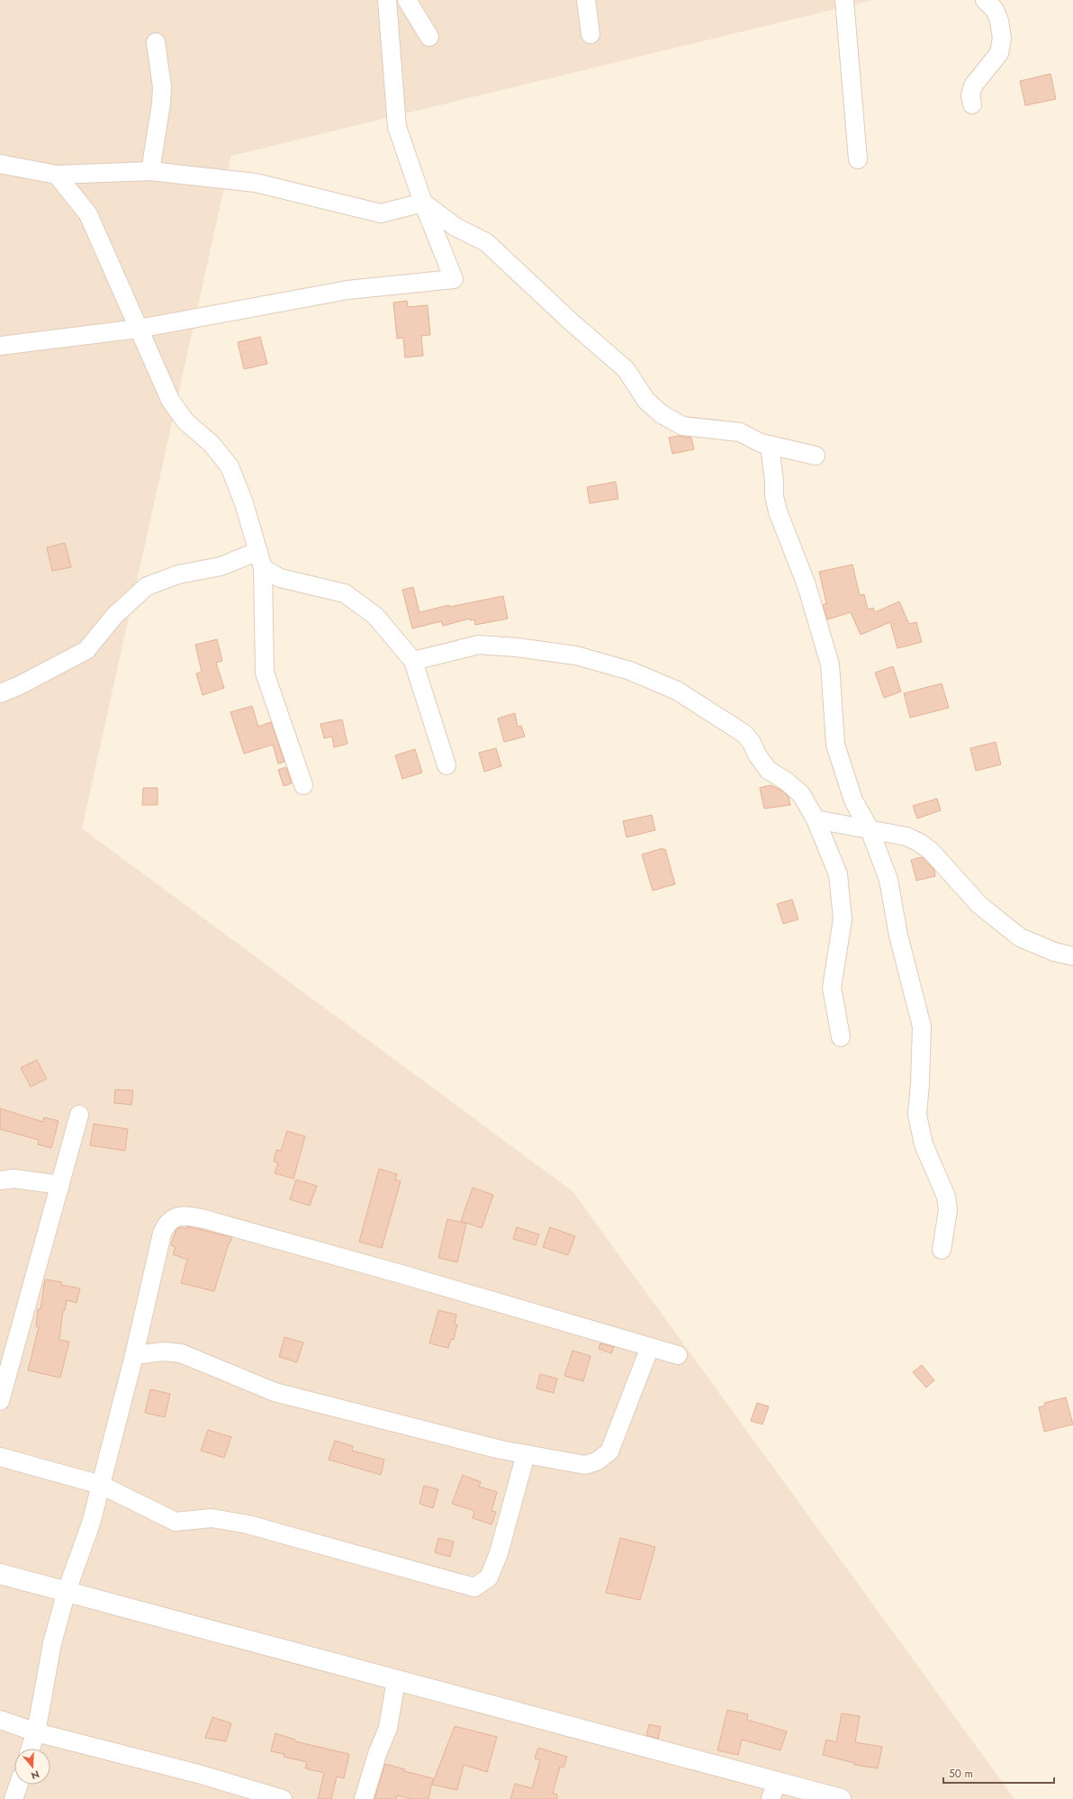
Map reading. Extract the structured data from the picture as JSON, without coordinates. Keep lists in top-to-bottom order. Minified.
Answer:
{"scale_bar":"50 m","north":"bottom"}
